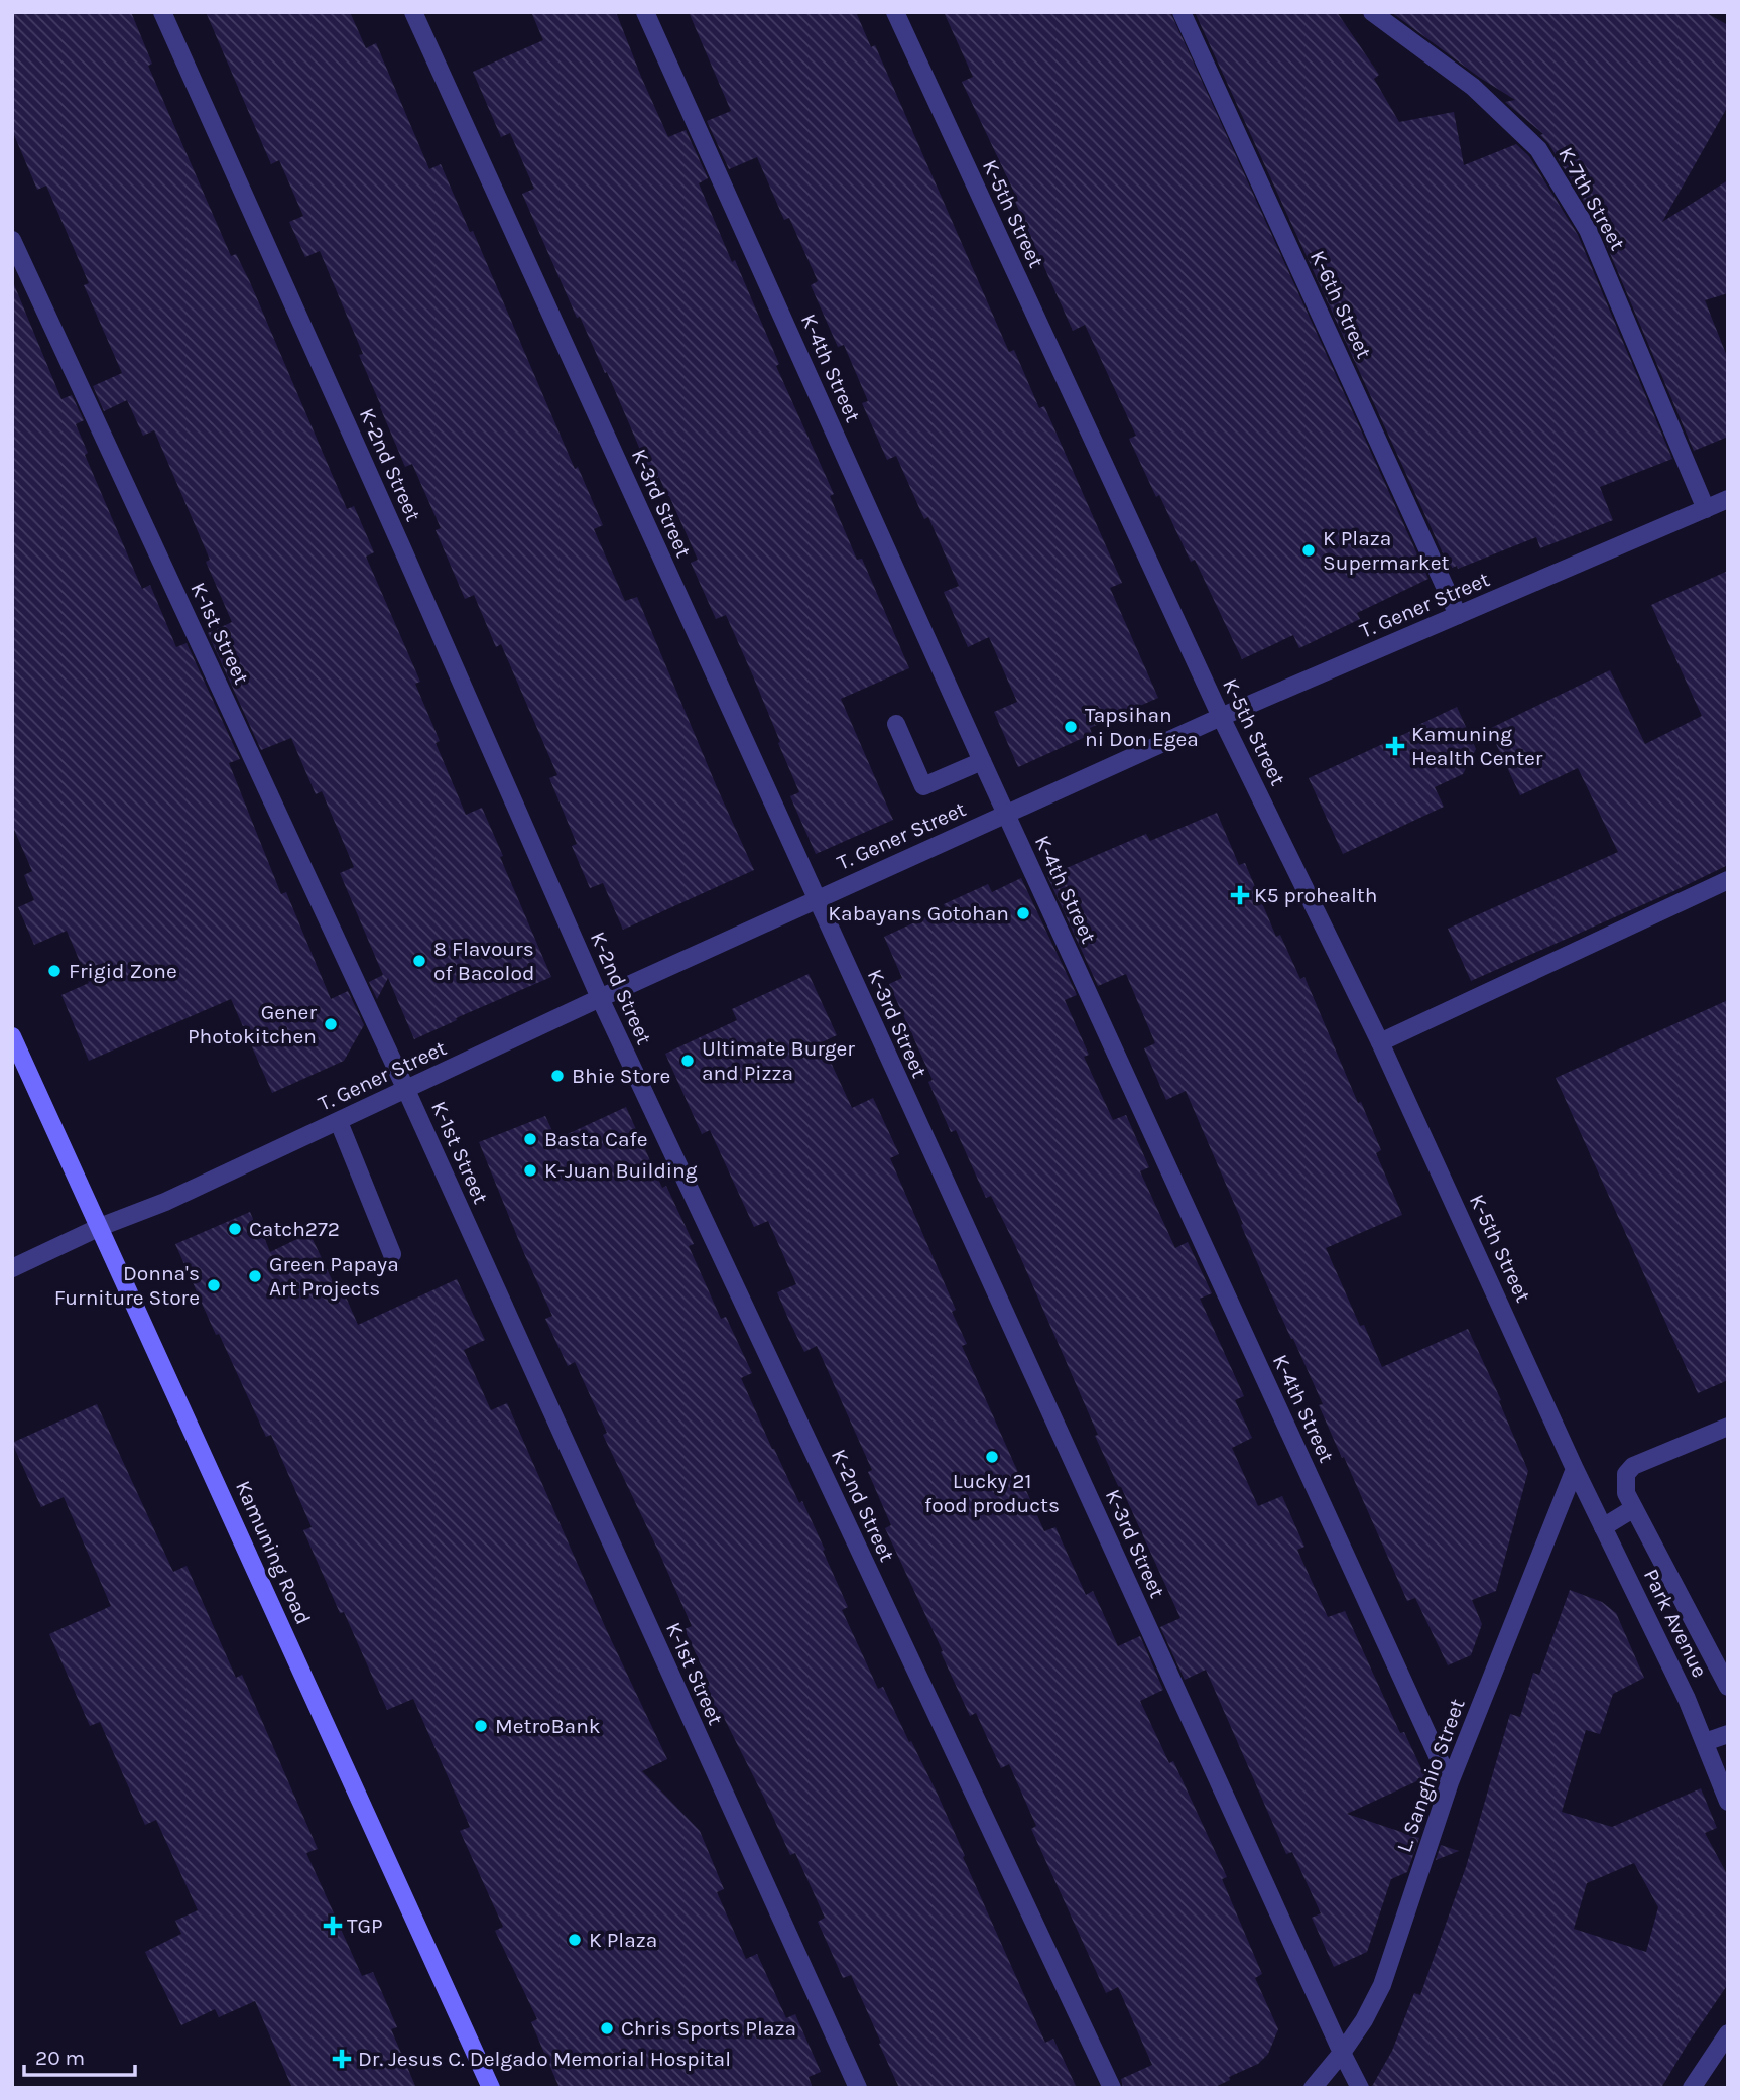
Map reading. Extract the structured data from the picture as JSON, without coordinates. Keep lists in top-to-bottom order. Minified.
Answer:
{"streets":{"main road":["Kamuning Road"],"street":["K-7th Street","K-5th Street","K-6th Street","K-4th Street","K-2nd Street","K-3rd Street","T. Gener Street","K-1st Street","Park Avenue","L. Sanghio Street"]},"crossings":[["K-7th Street","T. Gener Street"],["K-5th Street","T. Gener Street"],["K-5th Street","Park Avenue"],["K-5th Street","L. Sanghio Street"],["K-6th Street","T. Gener Street"],["K-4th Street","T. Gener Street"],["K-4th Street","L. Sanghio Street"],["K-2nd Street","T. Gener Street"],["K-3rd Street","T. Gener Street"],["K-3rd Street","L. Sanghio Street"],["T. Gener Street","K-1st Street"],["T. Gener Street","Kamuning Road"],["Park Avenue","L. Sanghio Street"]],"places":{"other":["K Plaza Supermarket","Tapsihan ni Don Egea","Kabayans Gotohan","8 Flavours of Bacolod","Frigid Zone","Gener Photokitchen","Ultimate Burger and Pizza","Bhie Store","Basta Cafe","K-Juan Building","Catch272","Green Papaya Art Projects","Donna's Furniture Store","Lucky 21 food products","MetroBank","K Plaza","Chris Sports Plaza"],"health":["Kamuning Health Center","K5 prohealth","TGP","Dr. Jesus C. Delgado Memorial Hospital"]},"scale_bar":"20 m"}
